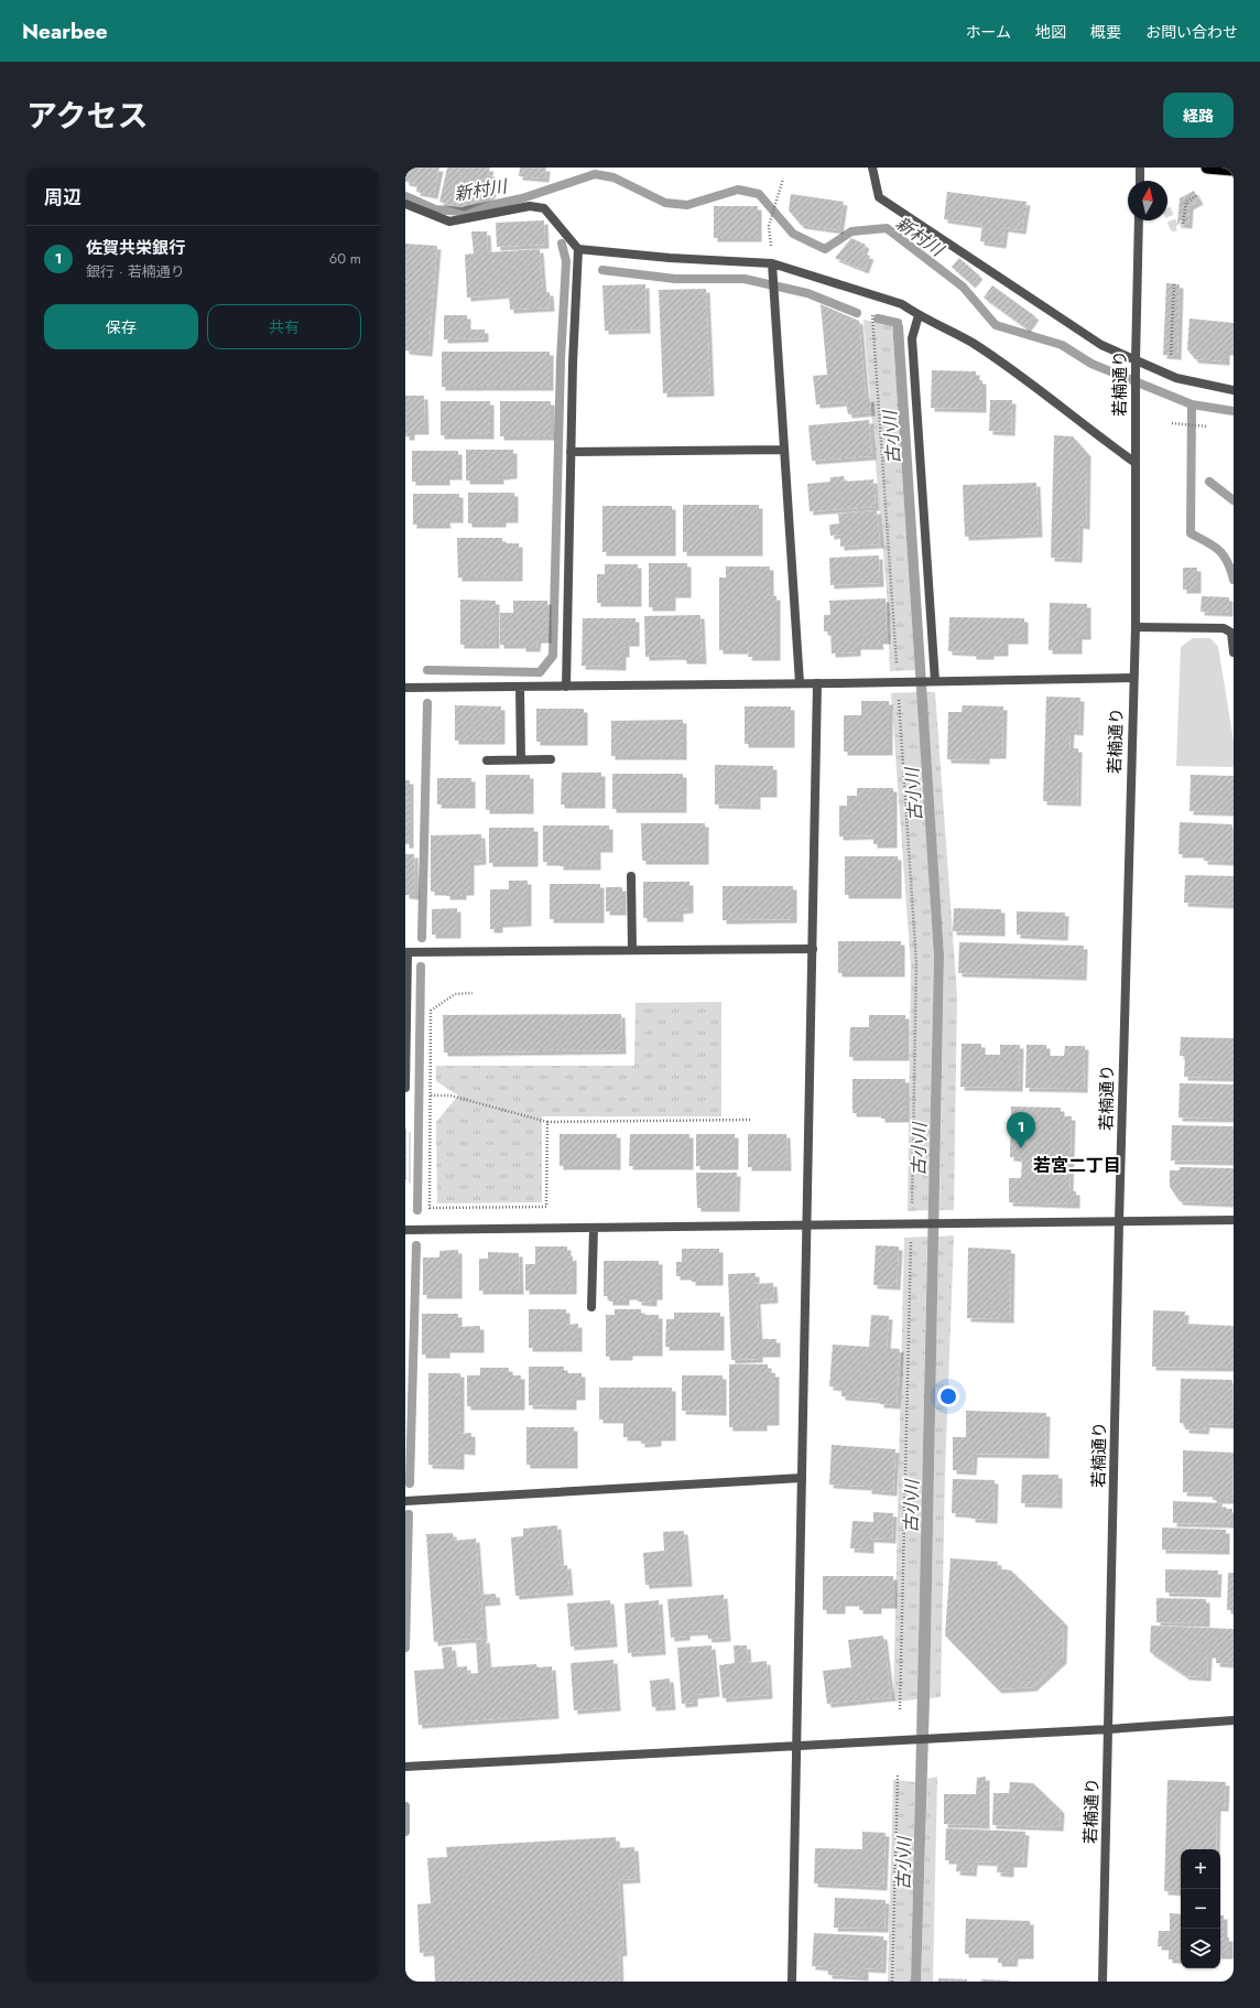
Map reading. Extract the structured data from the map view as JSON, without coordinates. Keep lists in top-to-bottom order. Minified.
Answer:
{"streets":{"street":["若楠通り"]},"districts":["若宮二丁目"],"water":["新村川","古小川"],"north":"top","page":{"header":"Nearbee","nav":["ホーム","地図","概要","お問い合わせ"],"title":"アクセス","buttons":["経路",["保存","共有"]],"heading":"周辺","list":[{"mark":"1","name":"佐賀共栄銀行","note":"銀行 · 若楠通り","value":"60 m"}],"pins":"1","map_buttons":["+","−"]}}
